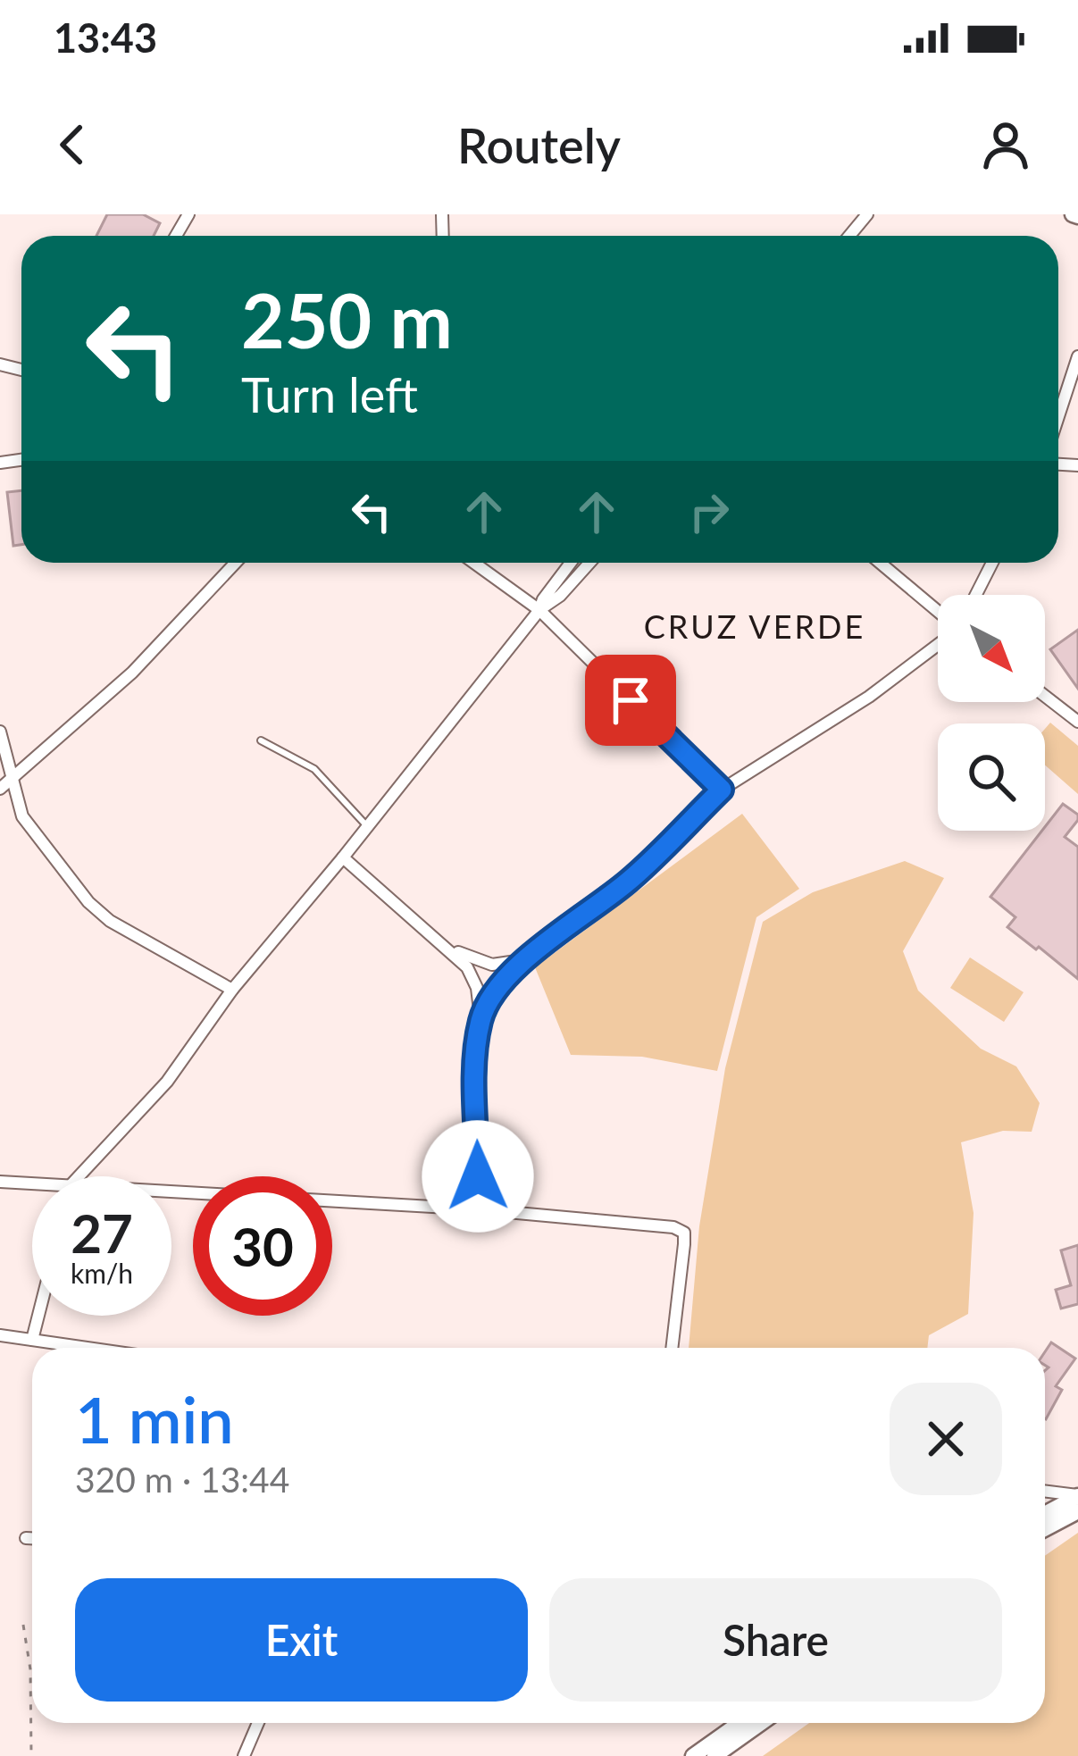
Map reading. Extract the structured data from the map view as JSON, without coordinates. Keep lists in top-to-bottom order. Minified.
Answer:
{"districts":["CRUZ VERDE"],"north":"bottom right","page":{"status":"13:43","header":"Routely","turn":["250 m","Turn left"],"speed":"27 km/h","limit":"30","heading":["1 min","320 m · 13:44"],"buttons":["Exit","Share"]}}
